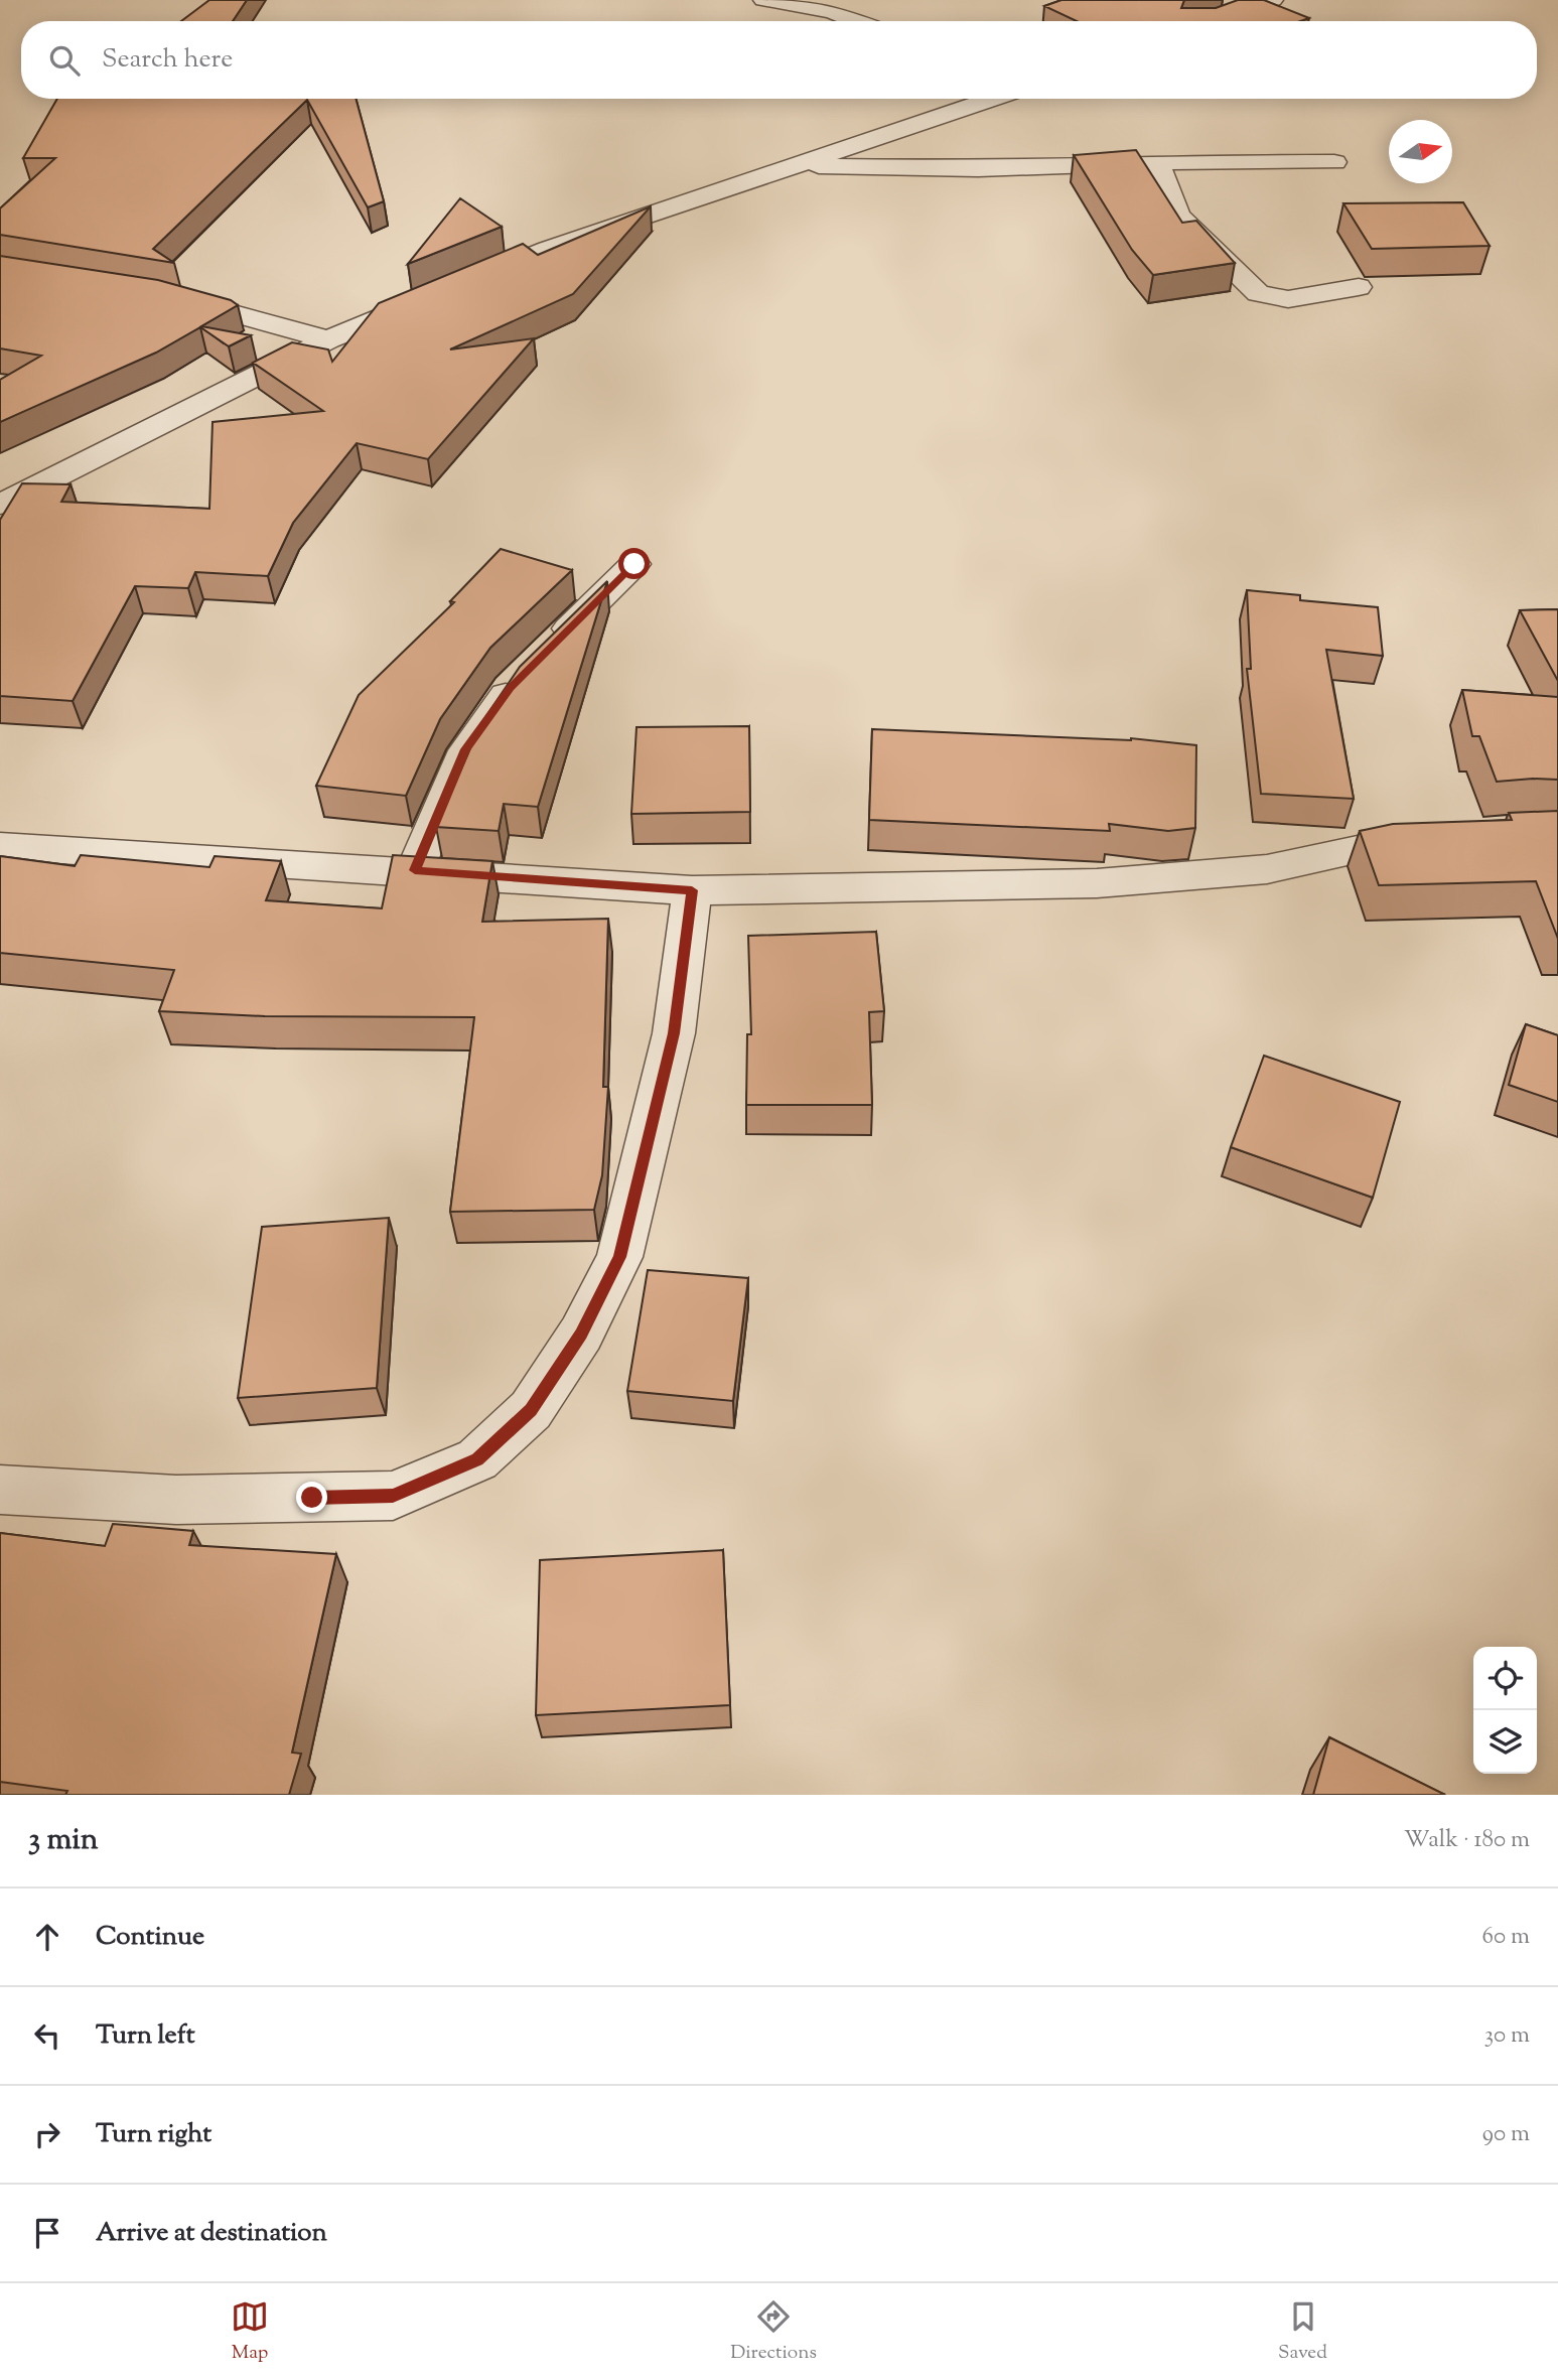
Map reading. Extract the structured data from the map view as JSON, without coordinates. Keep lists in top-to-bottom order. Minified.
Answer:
{"north":"right","page":{"search":"Search here","heading":["3 min","Walk · 180 m"],"list":[["Continue","60 m"],["Turn left","30 m"],["Turn right","90 m"],"Arrive at destination"],"nav":["Map","Directions","Saved"]}}
